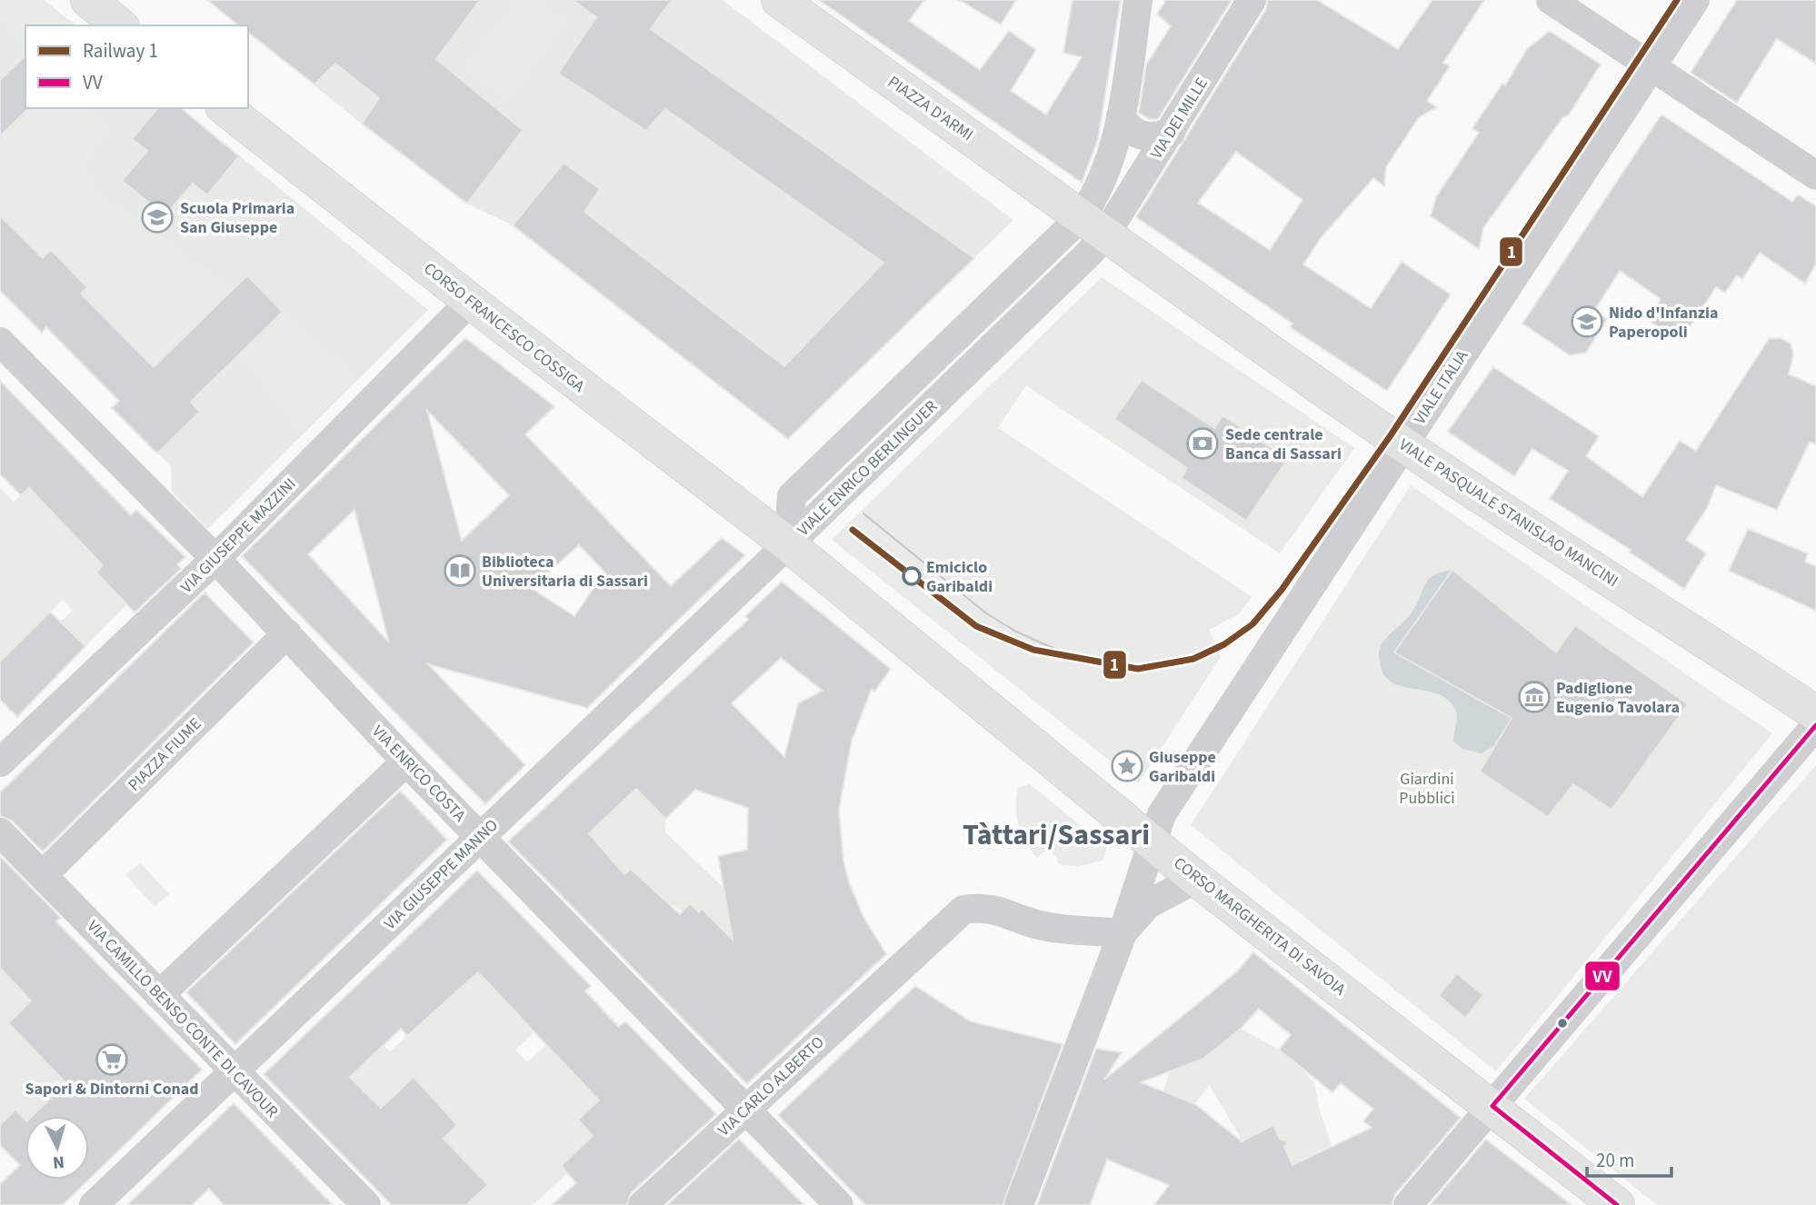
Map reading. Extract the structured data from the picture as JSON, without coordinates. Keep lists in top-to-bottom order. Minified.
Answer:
{"streets":{"main road":["PIAZZA D'ARMI","CORSO FRANCESCO COSSIGA","VIALE PASQUALE STANISLAO MANCINI","CORSO MARGHERITA DI SAVOIA"],"street":["VIA DEI MILLE","VIALE ITALIA","VIALE ENRICO BERLINGUER","VIA GIUSEPPE MAZZINI","PIAZZA FIUME","VIA ENRICO COSTA","VIA GIUSEPPE MANNO","VIA CAMILLO BENSO CONTE DI CAVOUR","VIA CARLO ALBERTO"]},"crossings":[["PIAZZA D'ARMI","VIA DEI MILLE"],["PIAZZA D'ARMI","VIALE ENRICO BERLINGUER"],["PIAZZA D'ARMI","VIALE PASQUALE STANISLAO MANCINI"],["VIA DEI MILLE","VIALE ENRICO BERLINGUER"],["VIA DEI MILLE","VIALE PASQUALE STANISLAO MANCINI"],["CORSO FRANCESCO COSSIGA","VIALE ENRICO BERLINGUER"],["CORSO FRANCESCO COSSIGA","VIA GIUSEPPE MAZZINI"],["CORSO FRANCESCO COSSIGA","VIA GIUSEPPE MANNO"],["CORSO FRANCESCO COSSIGA","CORSO MARGHERITA DI SAVOIA"],["VIALE ITALIA","VIALE PASQUALE STANISLAO MANCINI"],["VIALE ITALIA","CORSO MARGHERITA DI SAVOIA"],["VIALE ITALIA","VIA CARLO ALBERTO"],["VIALE ENRICO BERLINGUER","VIALE PASQUALE STANISLAO MANCINI"],["VIALE ENRICO BERLINGUER","VIA GIUSEPPE MANNO"],["VIALE ENRICO BERLINGUER","CORSO MARGHERITA DI SAVOIA"],["VIA GIUSEPPE MAZZINI","VIA ENRICO COSTA"],["PIAZZA FIUME","VIA ENRICO COSTA"],["PIAZZA FIUME","VIA CAMILLO BENSO CONTE DI CAVOUR"],["VIA ENRICO COSTA","VIA GIUSEPPE MANNO"],["VIA ENRICO COSTA","VIA CARLO ALBERTO"],["VIA GIUSEPPE MANNO","CORSO MARGHERITA DI SAVOIA"],["VIA GIUSEPPE MANNO","VIA CAMILLO BENSO CONTE DI CAVOUR"]],"districts":["Tàttari/Sassari"],"parks":["Giardini Pubblici"],"places":{"school or university":["Scuola Primaria San Giuseppe","Nido d'Infanzia Paperopoli"],"bank":["Sede centrale Banca di Sassari"],"library":["Biblioteca Universitaria di Sassari"],"other":["Emiciclo Garibaldi"],"museum":["Padiglione Eugenio Tavolara"],"place":["Giuseppe Garibaldi"],"supermarket":["Sapori & Dintorni Conad"]},"lines":["rail line 1","transit line VV"],"legend":["Railway 1","VV"],"scale_bar":"20 m","north":"bottom"}
